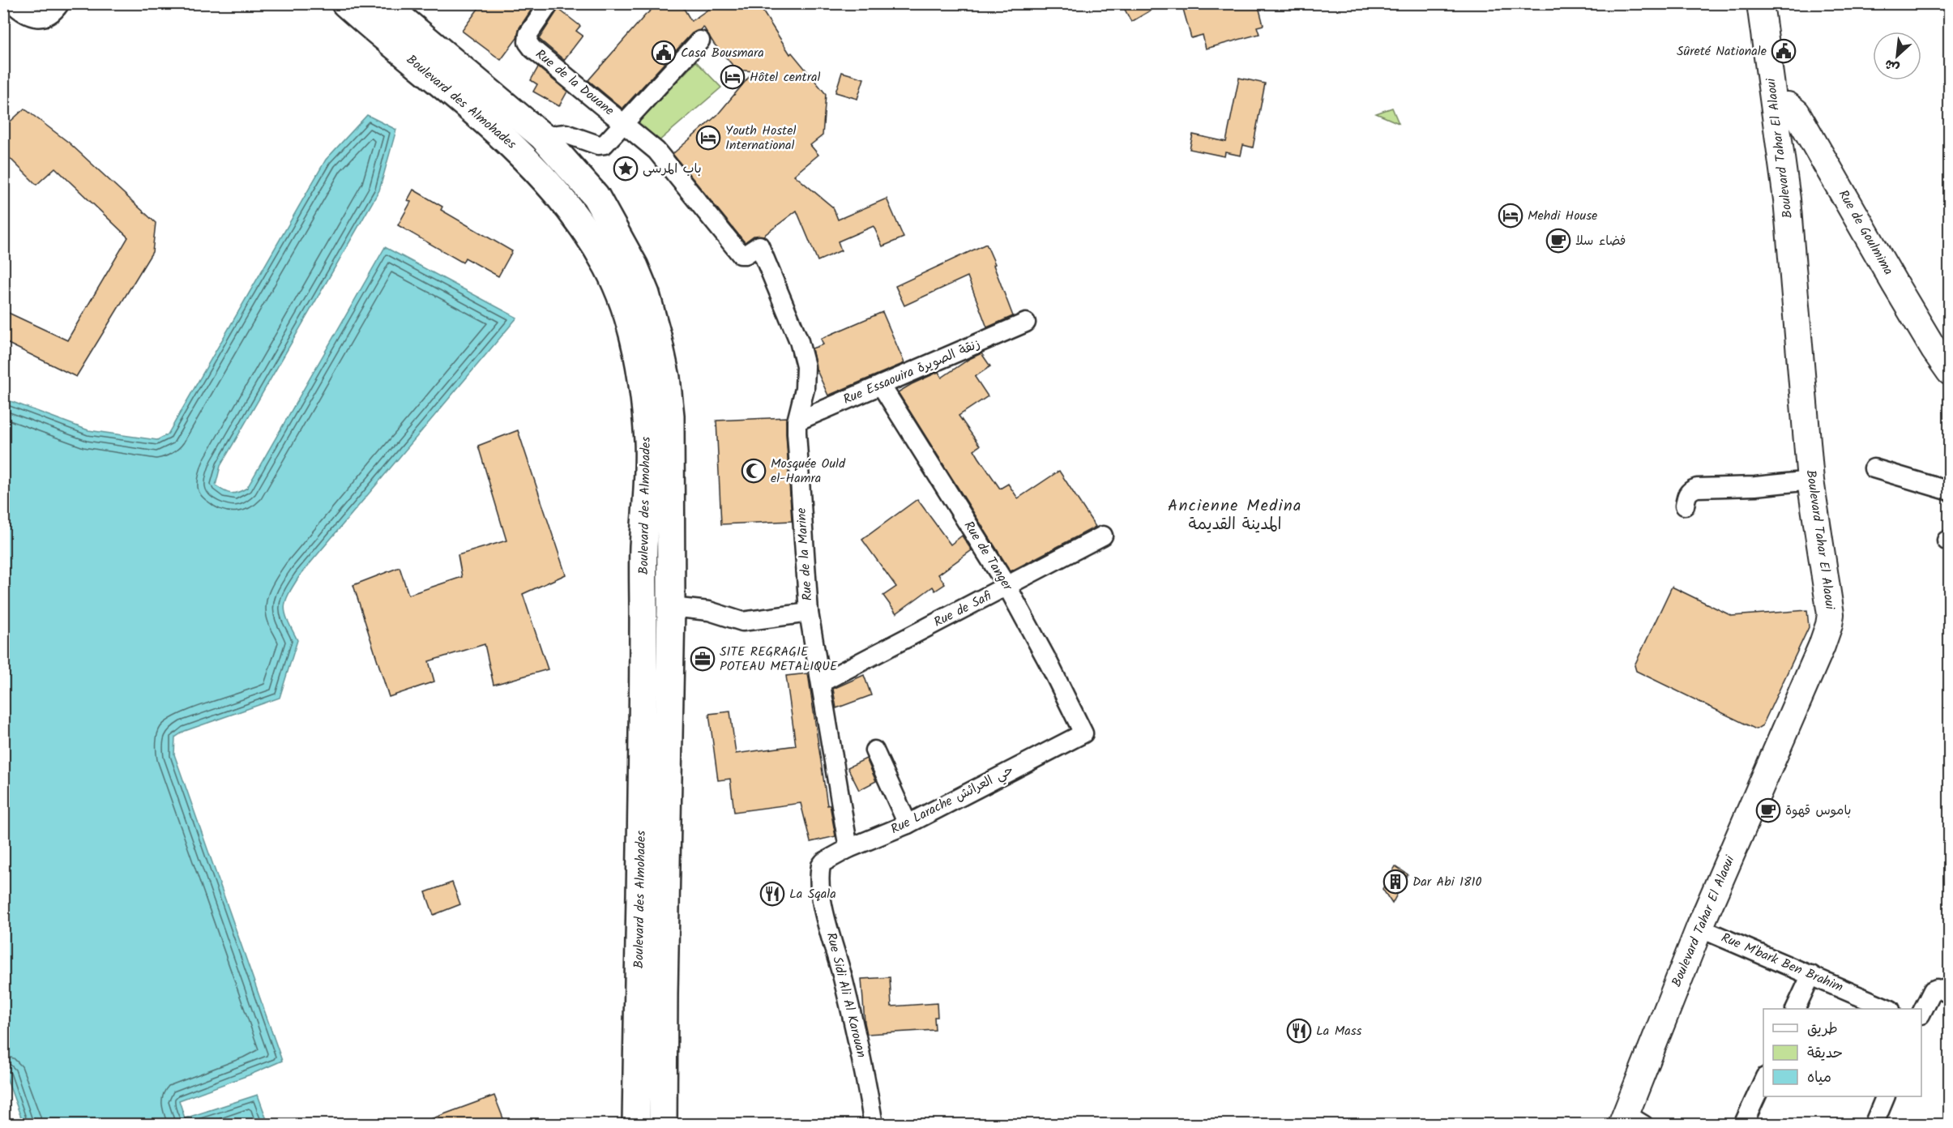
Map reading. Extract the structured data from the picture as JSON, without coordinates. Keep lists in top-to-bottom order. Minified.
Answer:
{"streets":{"main road":["Boulevard des Almohades"],"street":["Rue de la Douane","Boulevard Tahar El Alaoui","Rue de Goulmima","Rue Essaouira زنقة الصويرة","Rue de la Marine","Rue de Tanger","Rue de Safi","Rue Larache حي العرائش","Rue M'bark Ben Brahim","Rue Sidi Ali Al Karouan"]},"crossings":[["Rue de la Douane","Rue de la Marine"],["Boulevard Tahar El Alaoui","Rue de Goulmima"],["Boulevard Tahar El Alaoui","Rue M'bark Ben Brahim"],["Rue Essaouira زنقة الصويرة","Rue de la Marine"],["Rue Essaouira زنقة الصويرة","Rue de Tanger"],["Rue de la Marine","Rue de Safi"],["Rue de la Marine","Rue Larache حي العرائش"],["Rue de Tanger","Rue de Safi"],["Rue de Tanger","Rue Larache حي العرائش"],["Rue Larache حي العرائش","Rue Sidi Ali Al Karouan"]],"districts":["Ancienne Medina المدينة القديمة"],"places":{"public building":["Sûreté Nationale","Casa Bousmara"],"hotel":["Hôtel central","Youth Hostel International","Mehdi House"],"place":["باب المرسى"],"cafe":["فضاء سلا","باموس قهوة"],"mosque":["Mosquée Ould el-Hamra"],"office":["SITE REGRAGIE POTEAU METALIQUE"],"building":["Dar Abi 1810"],"restaurant":["La Sqala","La Mass"]},"legend":["طريق","حديقة","مياه"],"north":"bottom left"}
